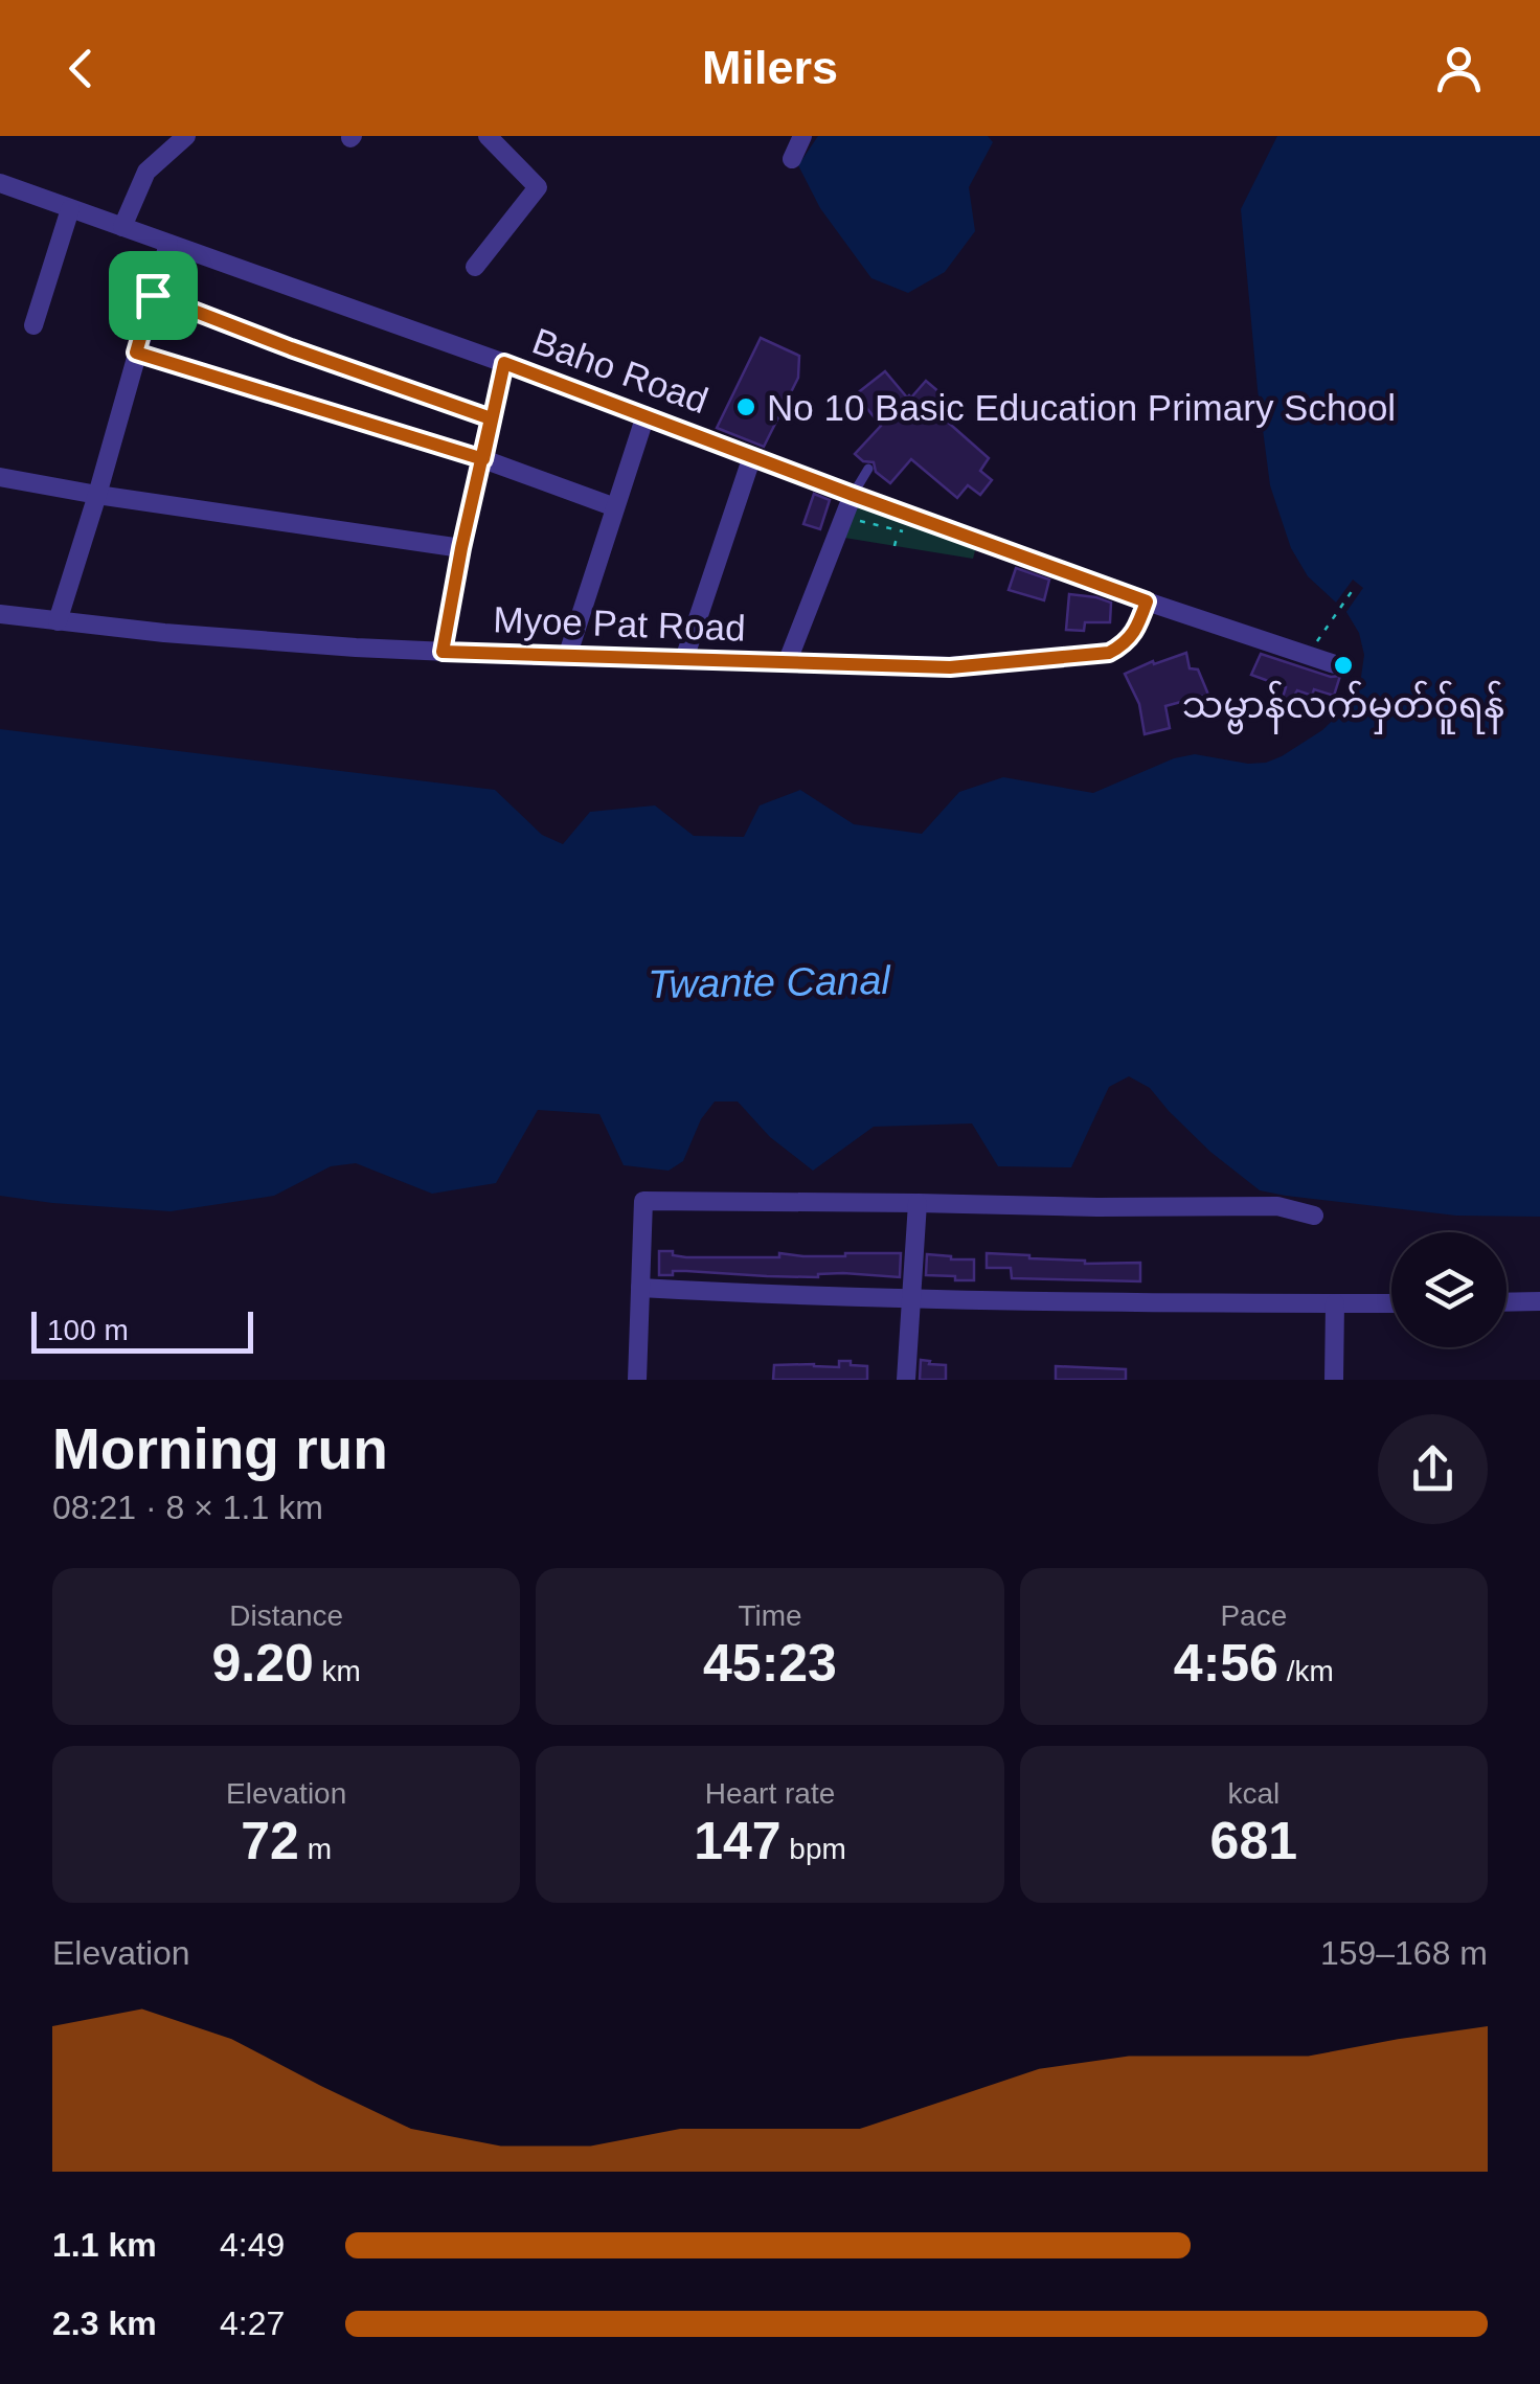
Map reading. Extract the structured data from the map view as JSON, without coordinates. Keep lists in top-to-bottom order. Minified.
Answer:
{"streets":{"street":["Baho Road","Myoe Pat Road"]},"crossings":[["Baho Road","Myoe Pat Road"]],"water":["Twante Canal"],"places":["No 10 Basic Education Primary School","သမ္ဗာန်လက်မှတ်ဝ်ူရန်"],"scale_bar":"100 m","page":{"header":"Milers","scale":"100 m","heading":["Morning run","08:21 · 8 × 1.1 km"],"stats":[["Distance","9.20 km"],["Time","45:23"],["Pace","4:56 /km"],["Elevation","72 m"],["Heart rate","147 bpm"],["kcal","681"]],"chart":["Elevation","159–168 m"],"list":[{"name":"1.1 km","note":"4:49"},{"name":"2.3 km","note":"4:27"}]}}
